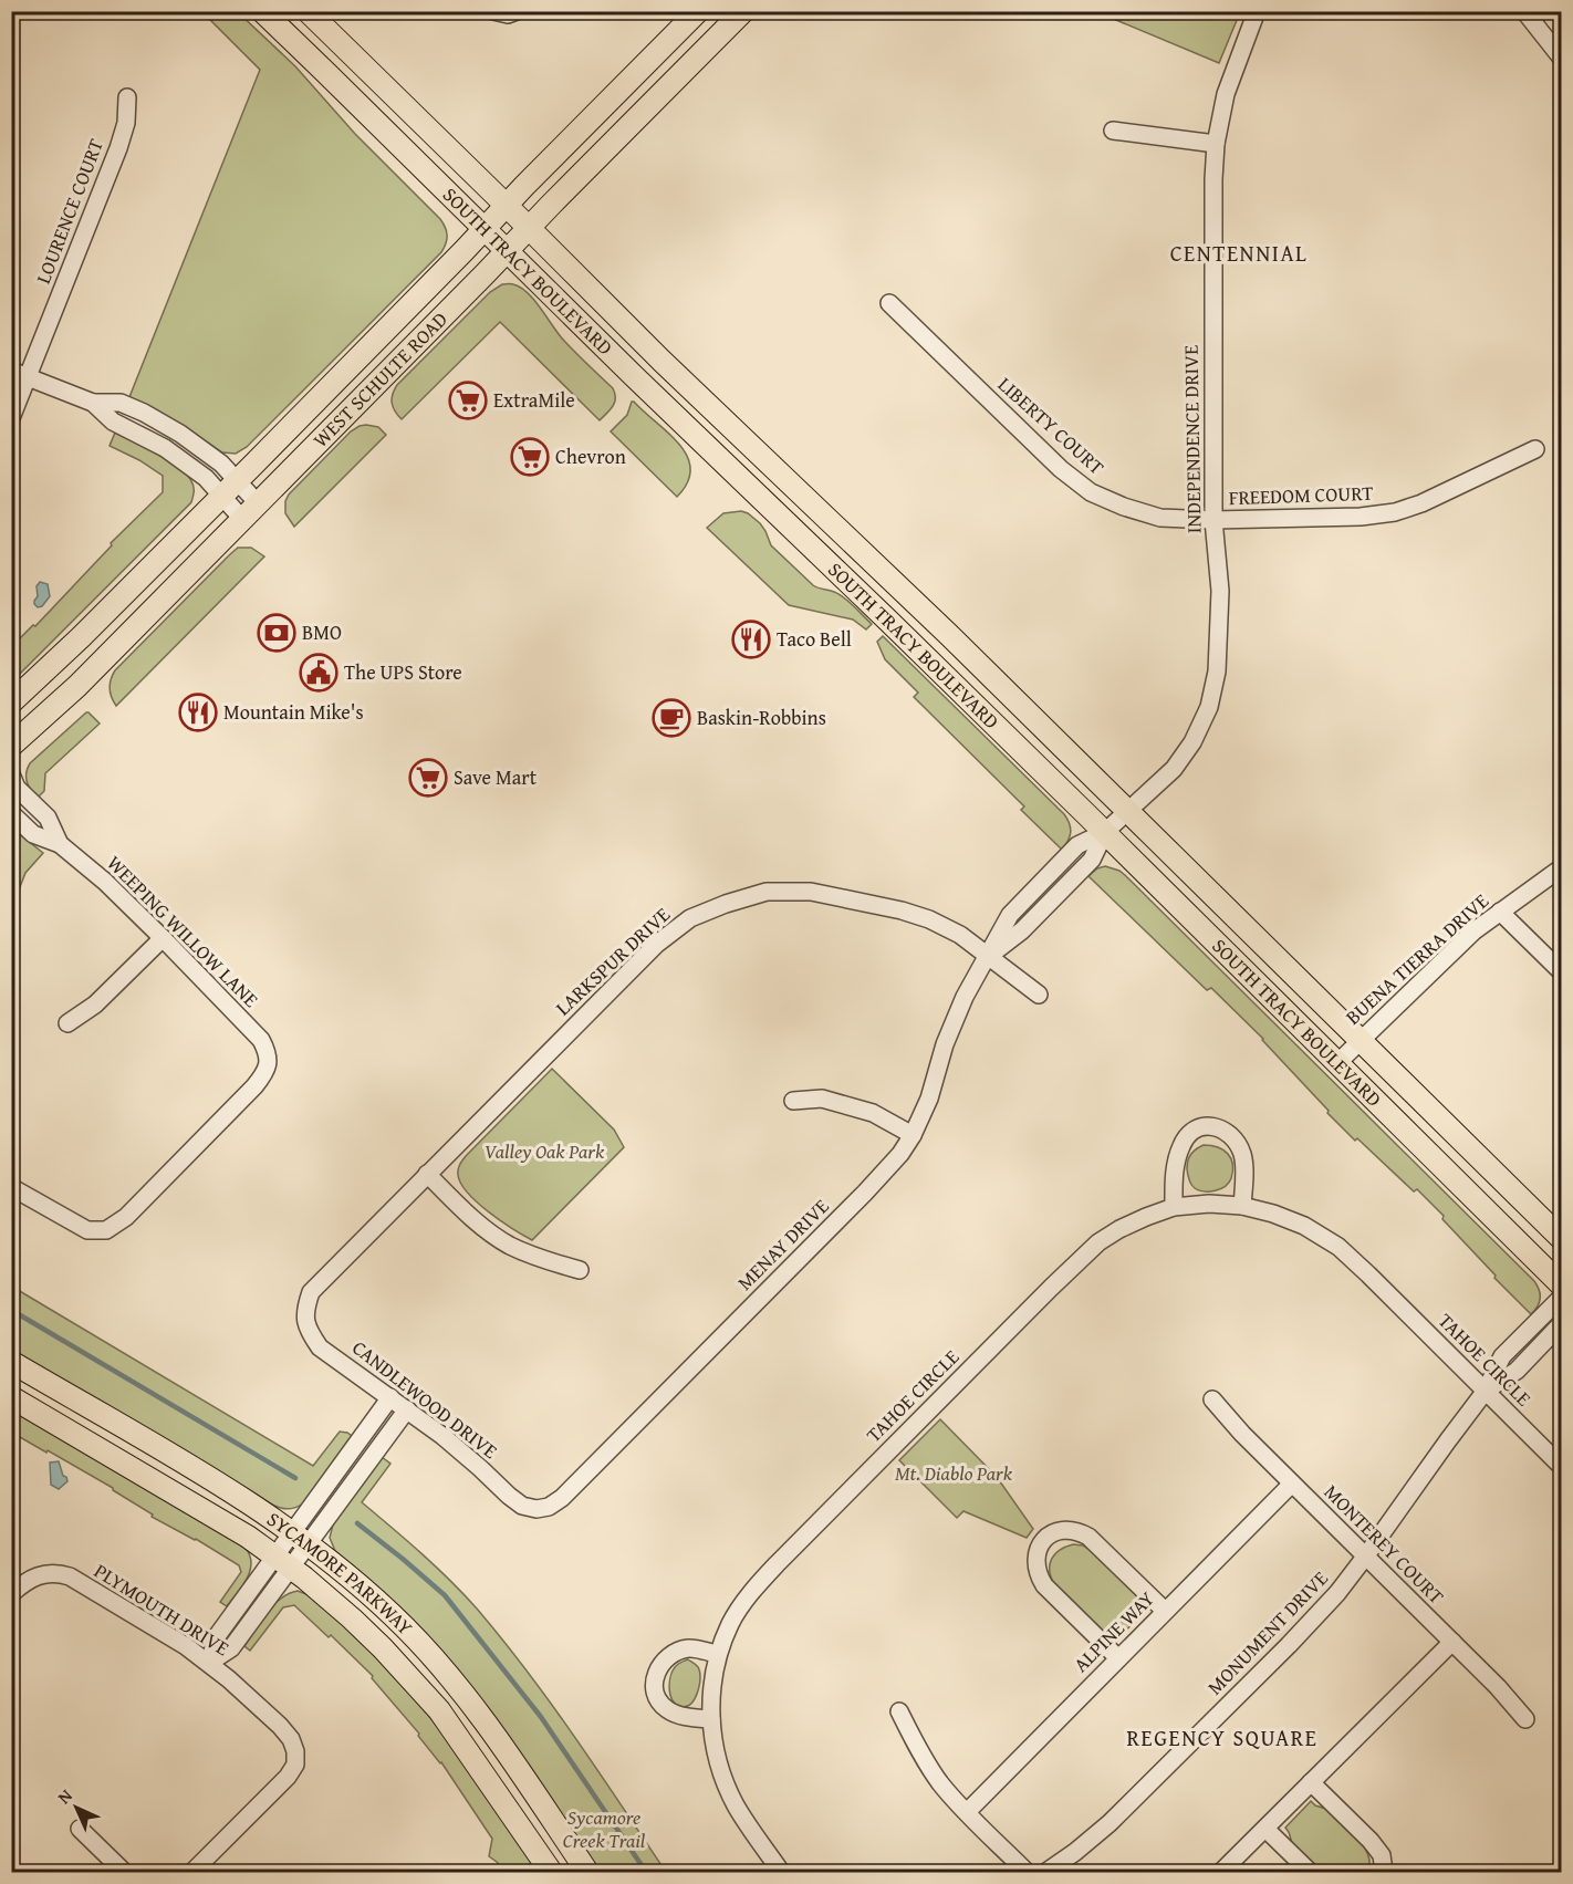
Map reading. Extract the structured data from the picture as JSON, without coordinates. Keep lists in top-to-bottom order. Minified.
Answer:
{"streets":{"main road":["SOUTH TRACY BOULEVARD","WEST SCHULTE ROAD","SYCAMORE PARKWAY"],"street":["LOURENCE COURT","LIBERTY COURT","INDEPENDENCE DRIVE","FREEDOM COURT","WEEPING WILLOW LANE","BUENA TIERRA DRIVE","LARKSPUR DRIVE","MENAY DRIVE","TAHOE CIRCLE","CANDLEWOOD DRIVE","MONTEREY COURT","PLYMOUTH DRIVE","ALPINE WAY","MONUMENT DRIVE"]},"crossings":[["SOUTH TRACY BOULEVARD","WEST SCHULTE ROAD"],["SOUTH TRACY BOULEVARD","INDEPENDENCE DRIVE"],["SOUTH TRACY BOULEVARD","BUENA TIERRA DRIVE"],["SOUTH TRACY BOULEVARD","MENAY DRIVE"],["LIBERTY COURT","INDEPENDENCE DRIVE"],["LIBERTY COURT","FREEDOM COURT"],["INDEPENDENCE DRIVE","FREEDOM COURT"],["INDEPENDENCE DRIVE","MENAY DRIVE"],["LARKSPUR DRIVE","MENAY DRIVE"],["LARKSPUR DRIVE","CANDLEWOOD DRIVE"],["MENAY DRIVE","CANDLEWOOD DRIVE"],["TAHOE CIRCLE","MONUMENT DRIVE"],["MONTEREY COURT","ALPINE WAY"],["MONTEREY COURT","MONUMENT DRIVE"]],"districts":["CENTENNIAL","REGENCY SQUARE"],"parks":["Valley Oak Park","Mt. Diablo Park","Sycamore Creek Trail"],"places":{"supermarket":["ExtraMile","Chevron","Save Mart"],"bank":["BMO"],"restaurant":["Taco Bell","Mountain Mike's"],"public building":["The UPS Store"],"cafe":["Baskin-Robbins"]},"north":"top left"}
